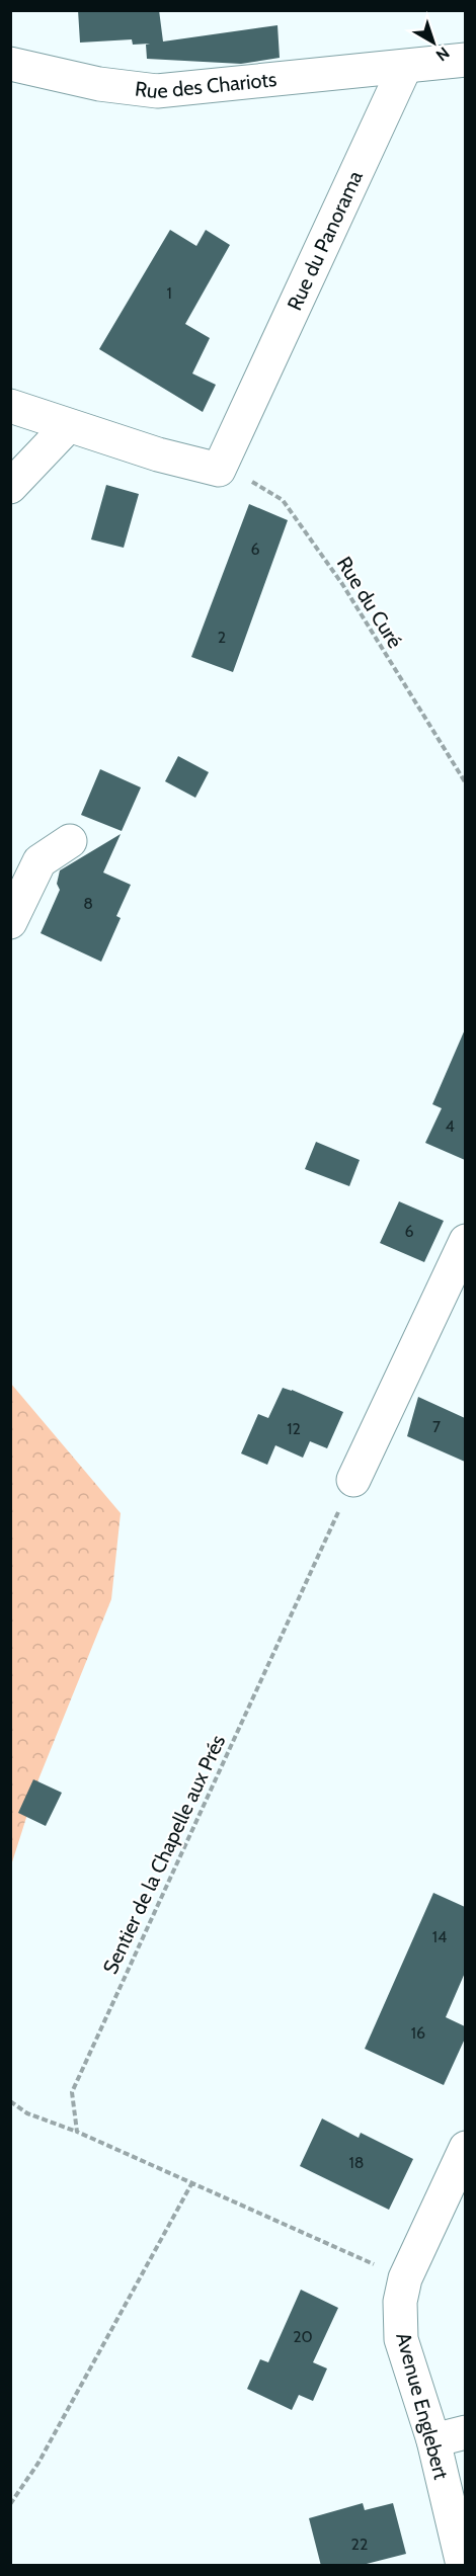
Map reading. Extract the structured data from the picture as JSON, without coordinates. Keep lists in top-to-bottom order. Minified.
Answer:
{"streets":{"street":["Rue des Chariots","Rue du Panorama","Avenue Englebert"],"path":["Rue du Curé","Sentier de la Chapelle aux Prés"]},"crossings":[["Rue des Chariots","Rue du Panorama"],["Rue du Panorama","Rue du Curé"]],"house_numbers":["1","6","2","8","4","6","7","12","14","16","18","20","22"],"north":"bottom right"}
